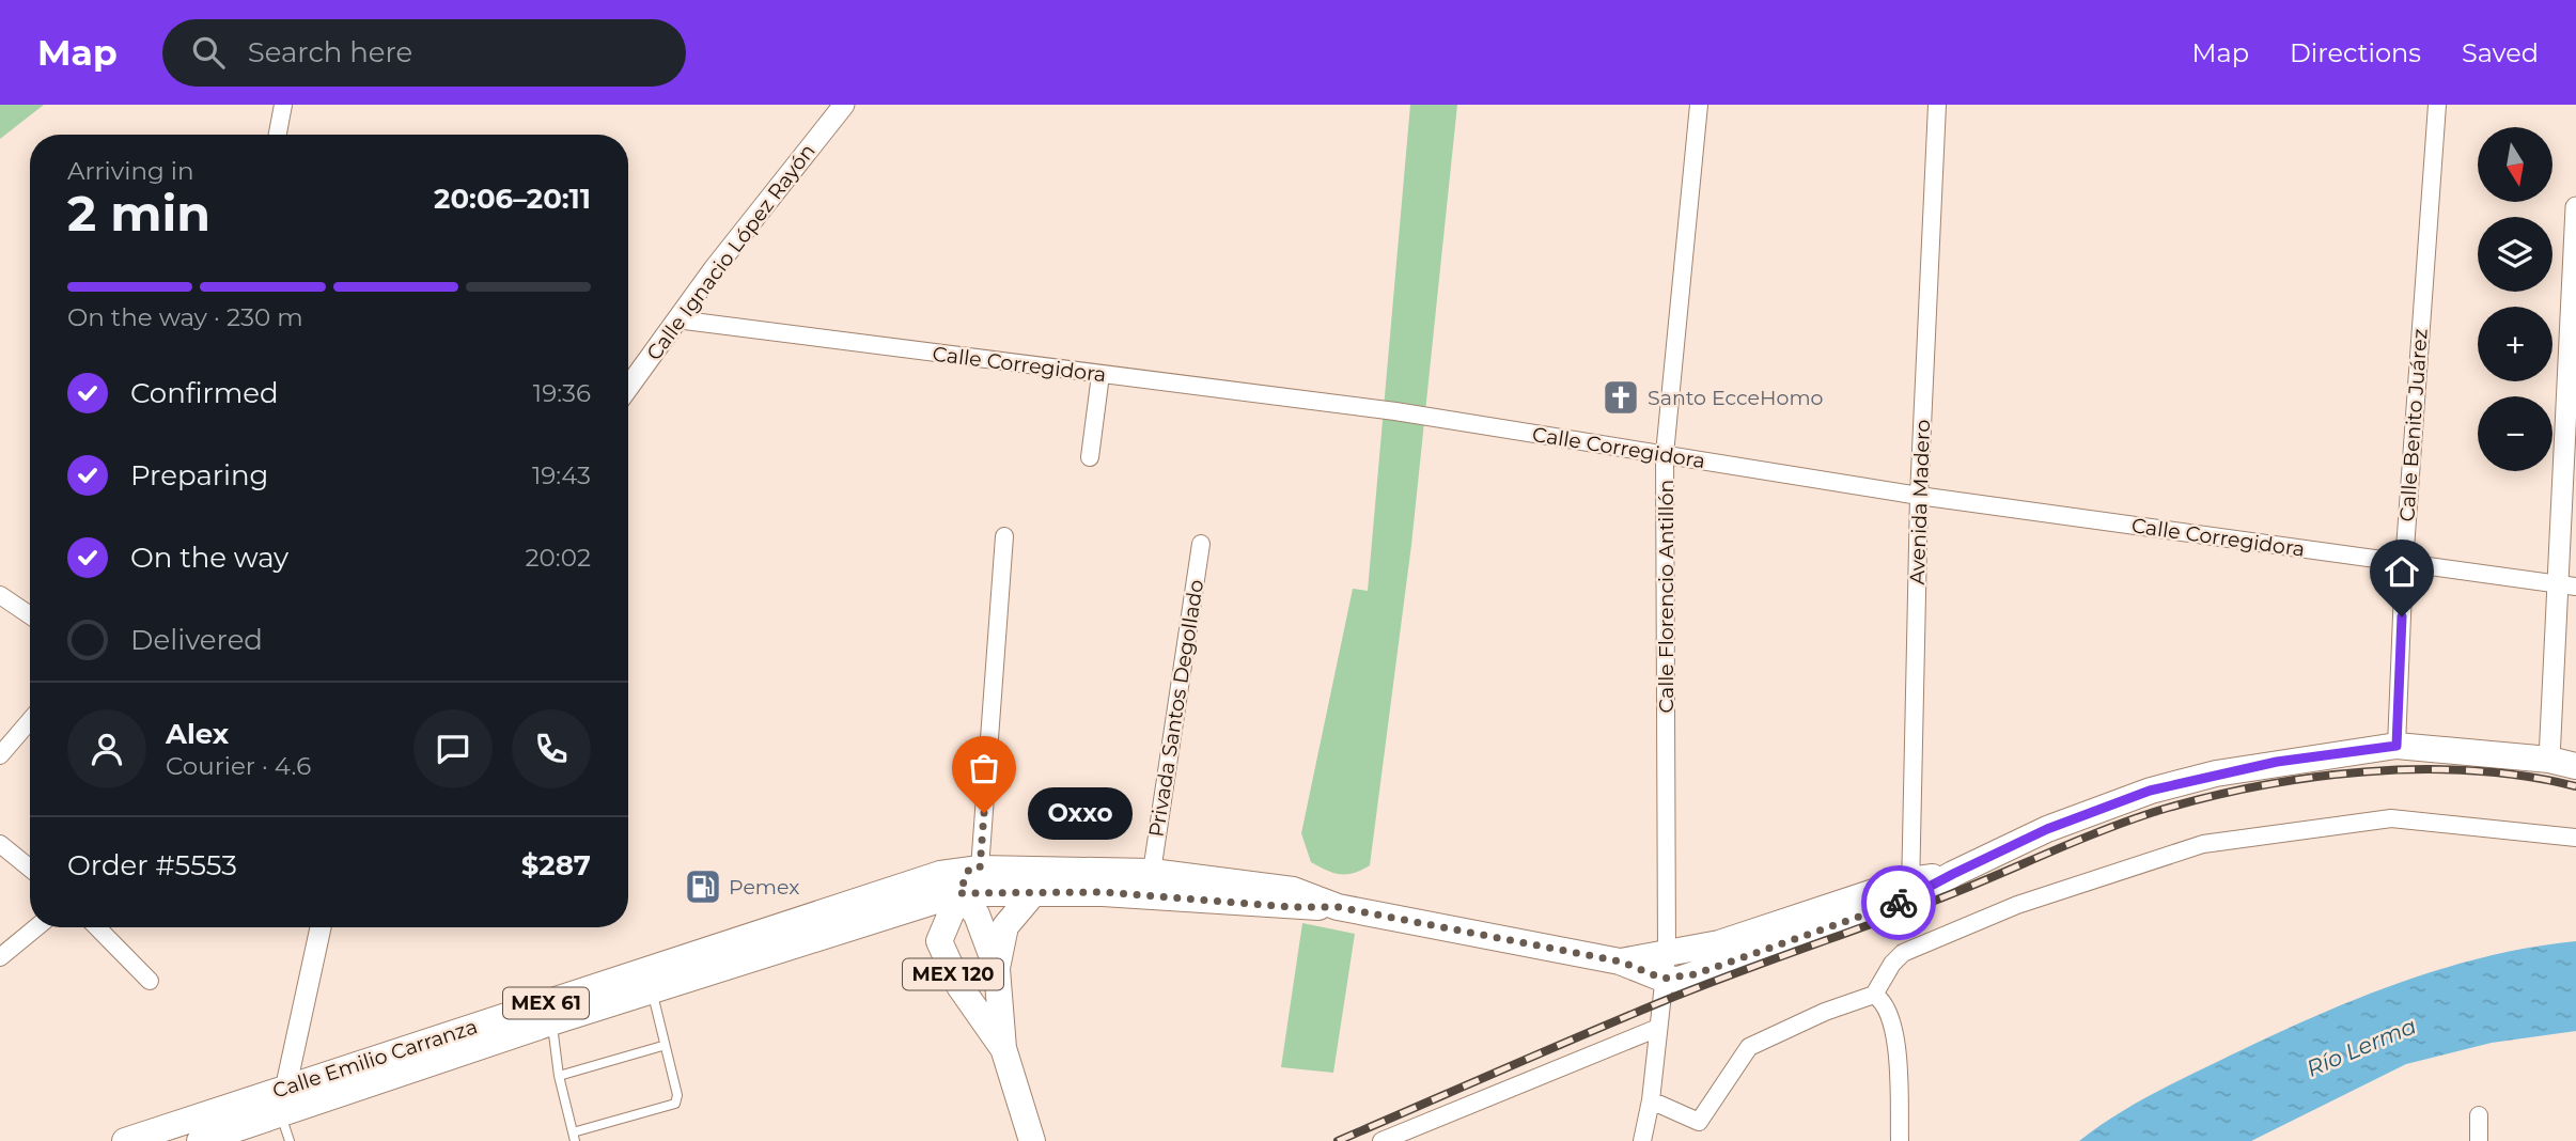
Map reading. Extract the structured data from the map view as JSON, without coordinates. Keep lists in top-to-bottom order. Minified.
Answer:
{"streets":{"main road":["MEX 120","MEX 61","Calle Emilio Carranza"],"street":["Calle Ignacio López Rayón","Calle Corregidora","Calle Benito Juárez","Avenida Madero","Calle Florencio Antillón","Privada Santos Degollado"]},"crossings":[["Calle Ignacio López Rayón","Calle Corregidora"],["Calle Corregidora","Calle Benito Juárez"],["Calle Corregidora","Avenida Madero"],["Calle Corregidora","Calle Florencio Antillón"],["MEX 120","Calle Emilio Carranza"]],"water":["Río Lerma"],"places":{"church":["Santo EcceHomo"],"other":["Oxxo"],"fuel station":["Pemex"]},"north":"bottom","page":{"header":"Map","search":"Search here","nav":["Map","Directions","Saved"],"map_buttons":["+","−"],"heading":["2 min","Arriving in","20:06–20:11"],"panel":["Alex","Courier · 4.6","Order #5553","$287"],"bar":"On the way · 230 m","list":[["Confirmed","19:36"],["Preparing","19:43"],["On the way","20:02"],"Delivered"],"bubble":"Oxxo"}}
